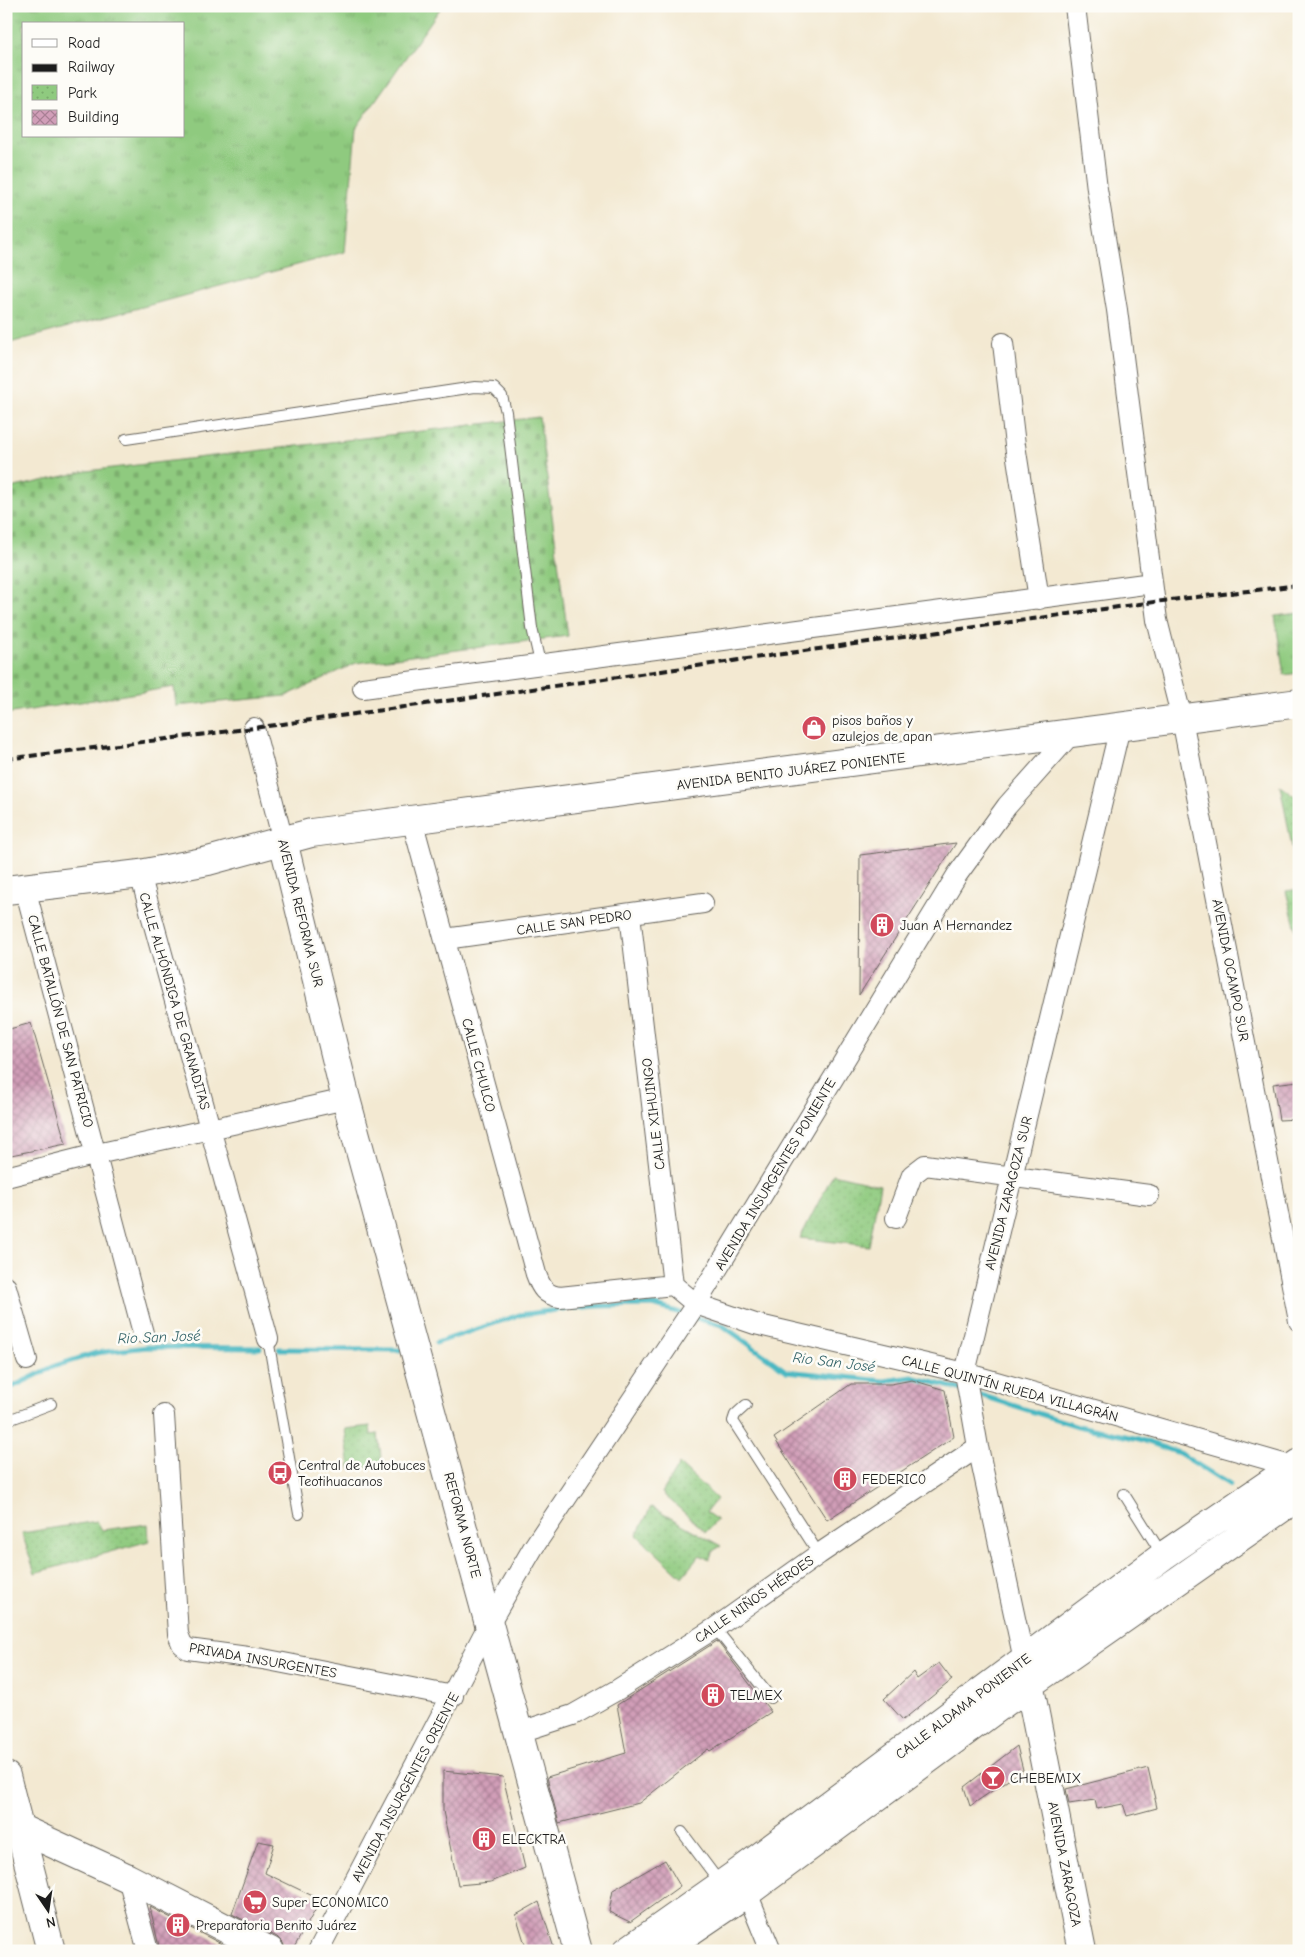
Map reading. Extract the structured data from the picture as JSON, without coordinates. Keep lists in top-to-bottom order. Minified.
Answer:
{"streets":{"main road":["AVENIDA BENITO JUÁREZ PONIENTE","AVENIDA REFORMA SUR","REFORMA NORTE","CALLE ALDAMA PONIENTE","AVENIDA ZARAGOZA"],"street":["CALLE SAN PEDRO","AVENIDA OCAMPO SUR","CALLE ALHÓNDIGA DE GRANADITAS","CALLE BATALLÓN DE SAN PATRICIO","CALLE CHULCO","CALLE XIHUINGO","AVENIDA INSURGENTES PONIENTE","AVENIDA ZARAGOZA SUR","CALLE QUINTÍN RUEDA VILLAGRÁN","CALLE NIÑOS HÉROES","PRIVADA INSURGENTES","AVENIDA INSURGENTES ORIENTE"]},"crossings":[["AVENIDA BENITO JUÁREZ PONIENTE","AVENIDA REFORMA SUR"],["AVENIDA BENITO JUÁREZ PONIENTE","AVENIDA OCAMPO SUR"],["AVENIDA BENITO JUÁREZ PONIENTE","CALLE ALHÓNDIGA DE GRANADITAS"],["AVENIDA BENITO JUÁREZ PONIENTE","CALLE BATALLÓN DE SAN PATRICIO"],["AVENIDA BENITO JUÁREZ PONIENTE","CALLE CHULCO"],["AVENIDA BENITO JUÁREZ PONIENTE","AVENIDA INSURGENTES PONIENTE"],["AVENIDA BENITO JUÁREZ PONIENTE","AVENIDA ZARAGOZA SUR"],["AVENIDA REFORMA SUR","REFORMA NORTE"],["CALLE SAN PEDRO","CALLE CHULCO"],["CALLE SAN PEDRO","CALLE XIHUINGO"],["CALLE CHULCO","CALLE XIHUINGO"],["AVENIDA INSURGENTES PONIENTE","CALLE QUINTÍN RUEDA VILLAGRÁN"],["AVENIDA INSURGENTES PONIENTE","REFORMA NORTE"],["AVENIDA INSURGENTES PONIENTE","AVENIDA INSURGENTES ORIENTE"],["AVENIDA ZARAGOZA SUR","CALLE QUINTÍN RUEDA VILLAGRÁN"],["AVENIDA ZARAGOZA SUR","CALLE NIÑOS HÉROES"],["AVENIDA ZARAGOZA SUR","CALLE ALDAMA PONIENTE"],["AVENIDA ZARAGOZA SUR","AVENIDA ZARAGOZA"],["CALLE QUINTÍN RUEDA VILLAGRÁN","CALLE ALDAMA PONIENTE"],["REFORMA NORTE","CALLE NIÑOS HÉROES"],["REFORMA NORTE","AVENIDA INSURGENTES ORIENTE"],["PRIVADA INSURGENTES","AVENIDA INSURGENTES ORIENTE"],["CALLE ALDAMA PONIENTE","AVENIDA ZARAGOZA"]],"water":["Rio San José"],"places":{"shop":["pisos baños y azulejos de apan"],"building":["Juan A Hernandez","FEDERIC0","TELMEX","ELECKTRA","Preparatoria Benito Juárez"],"bus stop":["Central de Autobuces Teotihuacanos"],"bar":["CHEBEMIX"],"supermarket":["Super EC0N0MIC0"]},"legend":["Road","Railway","Park","Building"],"north":"bottom"}
